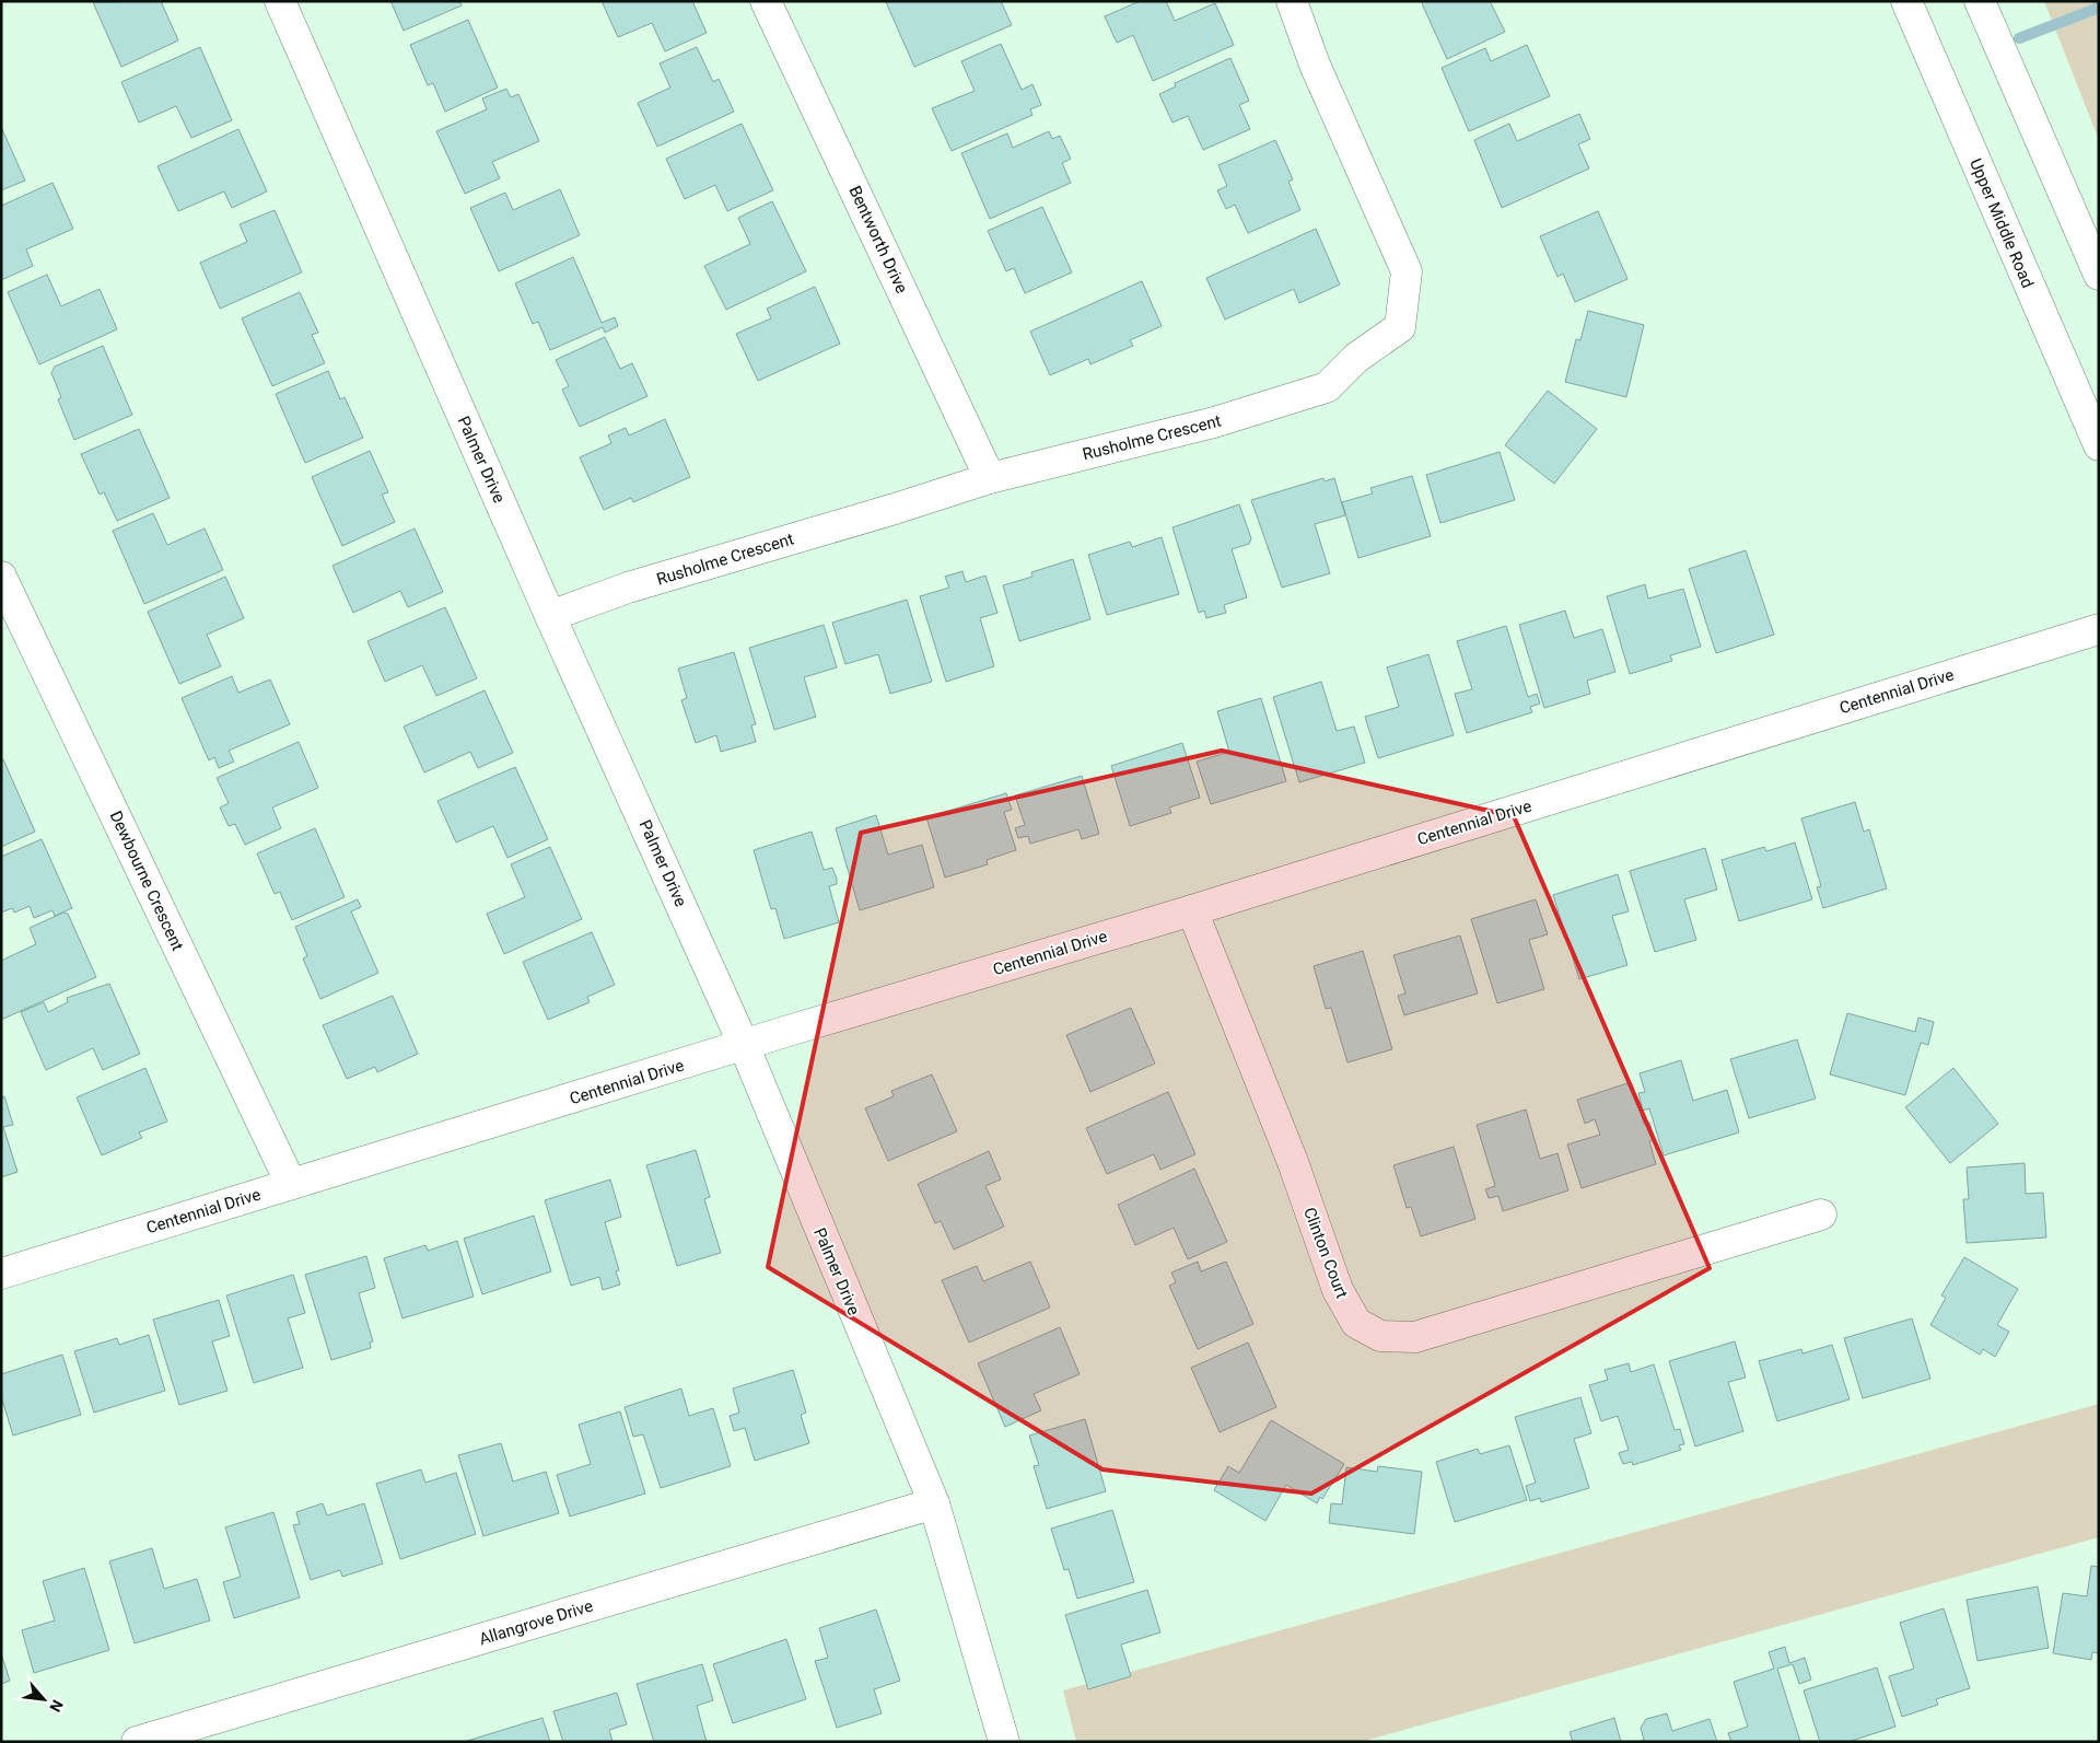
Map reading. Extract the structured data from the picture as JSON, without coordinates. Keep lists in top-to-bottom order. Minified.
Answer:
{"streets":{"street":["Upper Middle Road","Bentworth Drive","Rusholme Crescent","Palmer Drive","Centennial Drive","Dewbourne Crescent","Clinton Court","Allangrove Drive"]},"crossings":[["Bentworth Drive","Rusholme Crescent"],["Rusholme Crescent","Palmer Drive"],["Palmer Drive","Centennial Drive"],["Palmer Drive","Allangrove Drive"],["Centennial Drive","Dewbourne Crescent"],["Centennial Drive","Clinton Court"]],"north":"bottom right"}
